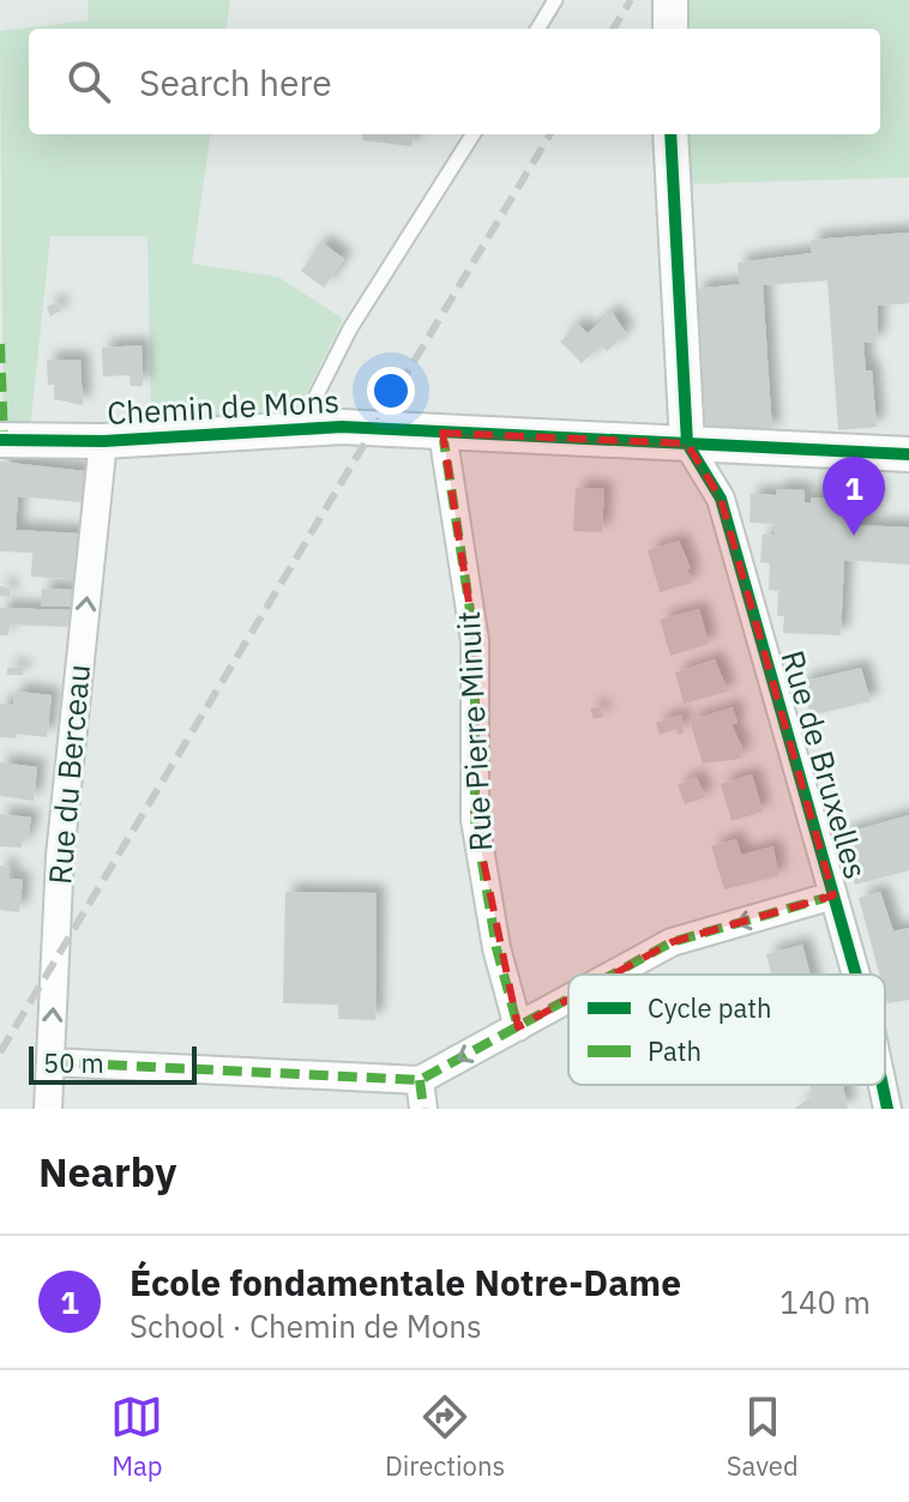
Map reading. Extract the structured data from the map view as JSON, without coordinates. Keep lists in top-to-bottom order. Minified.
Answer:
{"streets":{"street":["Chemin de Mons","Rue Pierre Minuit","Rue de Bruxelles","Rue du Berceau"]},"crossings":[["Chemin de Mons","Rue Pierre Minuit"],["Chemin de Mons","Rue de Bruxelles"],["Chemin de Mons","Rue du Berceau"]],"one_way":["Rue du Berceau"],"legend":["Cycle path","Path"],"scale_bar":"50 m","page":{"search":"Search here","pins":"1","scale":"50 m","heading":"Nearby","list":[{"mark":"1","name":"École fondamentale Notre-Dame","note":"School · Chemin de Mons","value":"140 m"}],"nav":["Map","Directions","Saved"]}}
